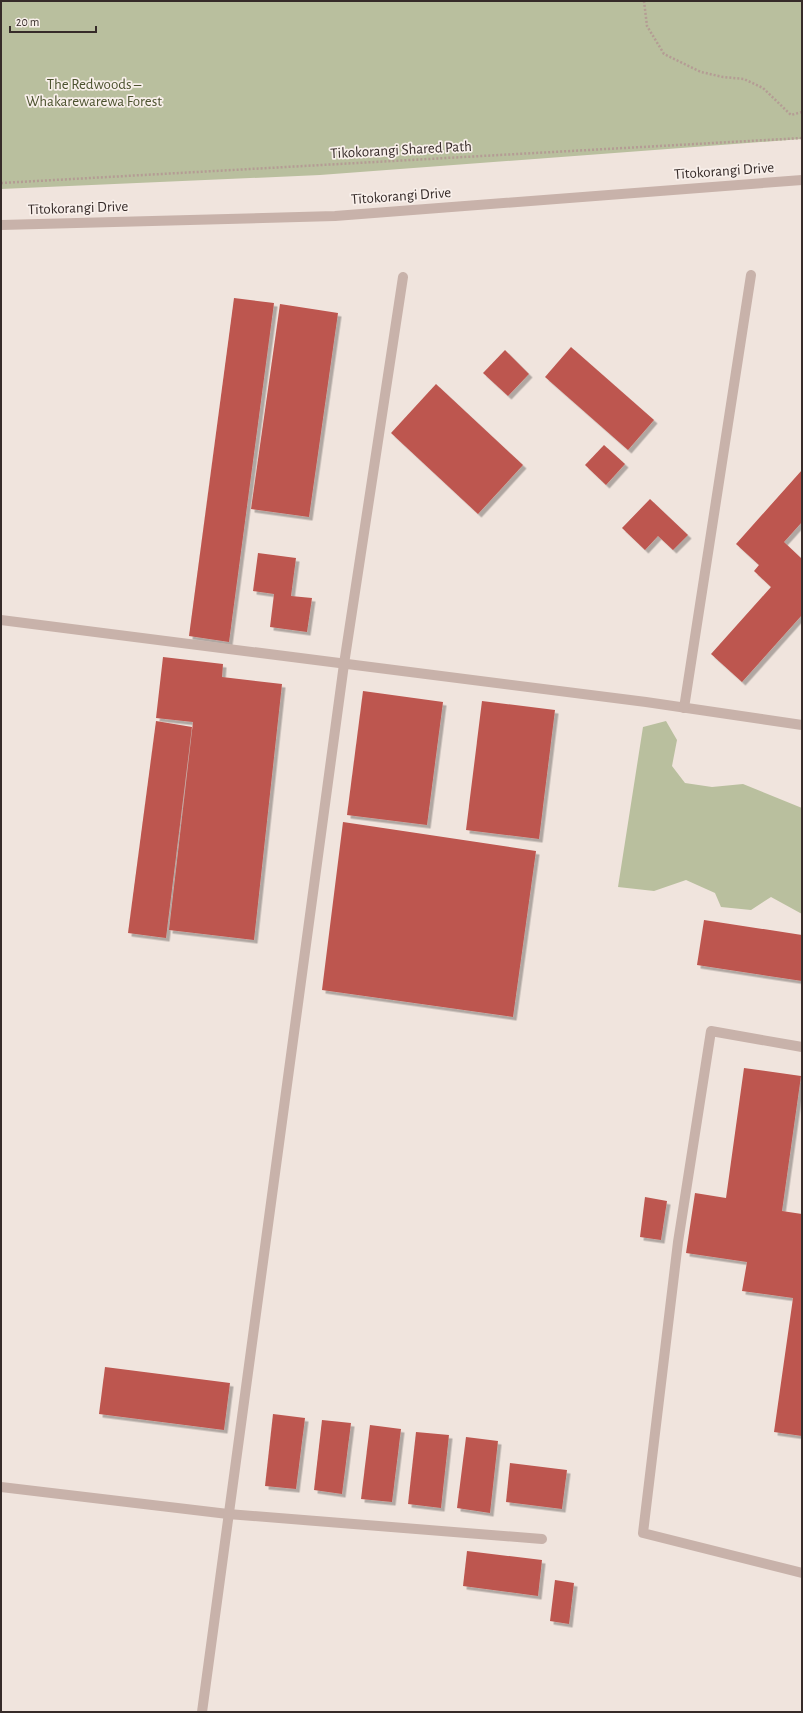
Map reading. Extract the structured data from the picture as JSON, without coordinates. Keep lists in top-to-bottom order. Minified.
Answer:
{"streets":{"street":["Tītokorangi Drive"],"path":["Tikokorangi Shared Path"]},"parks":["The Redwoods – Whakarewarewa Forest"],"scale_bar":"20 m"}
